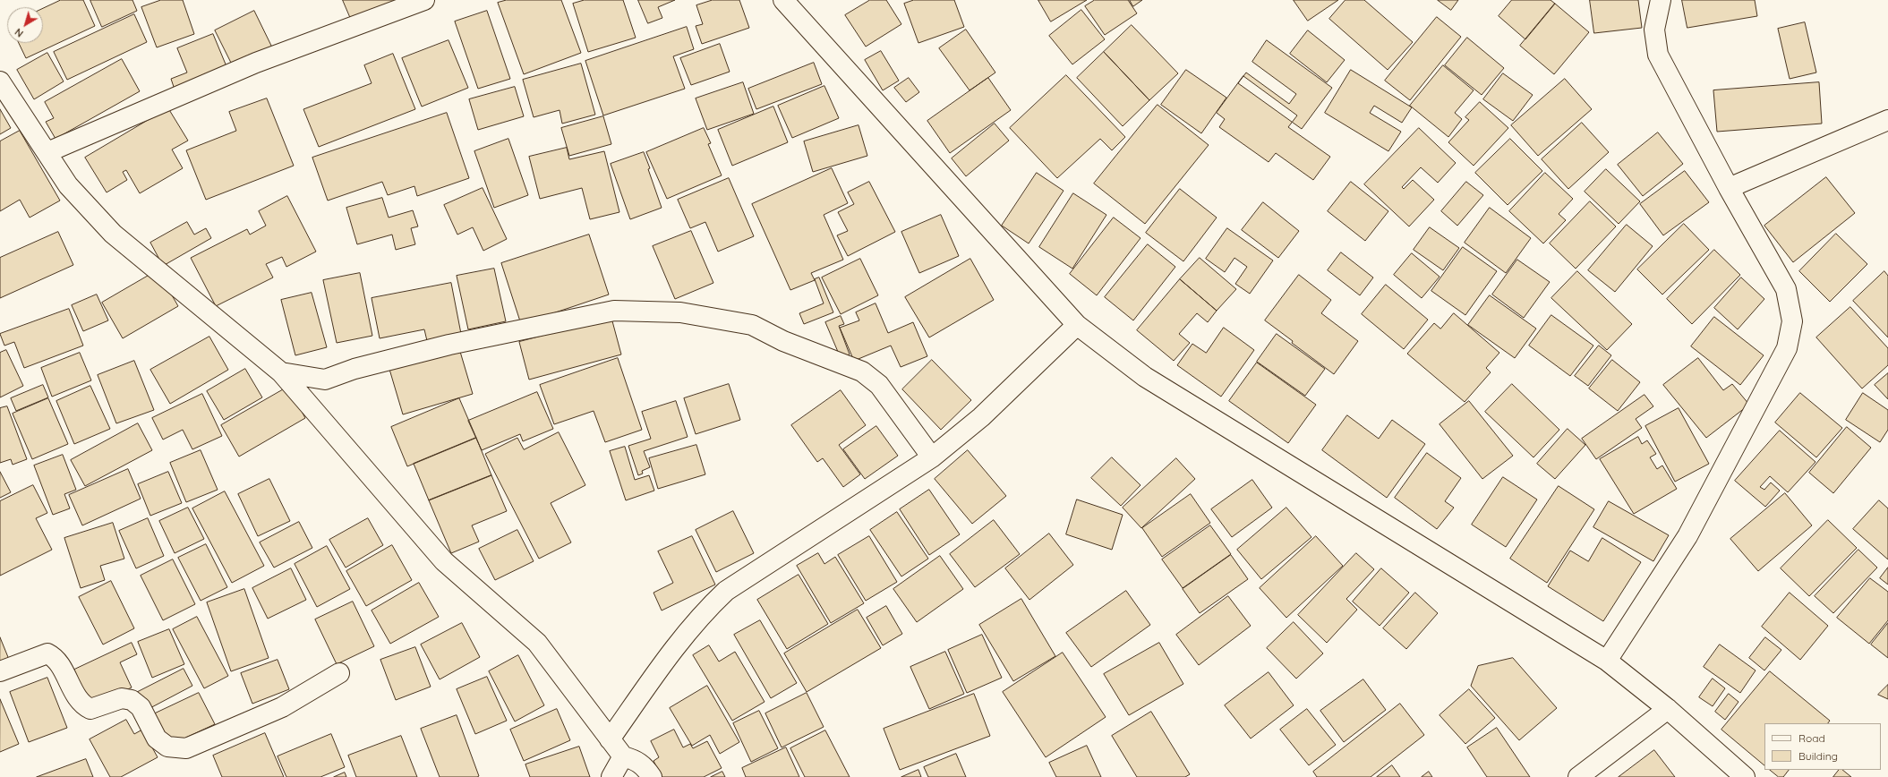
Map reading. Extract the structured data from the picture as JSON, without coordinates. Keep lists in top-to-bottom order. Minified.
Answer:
{"legend":["Road","Building"],"north":"bottom left"}
